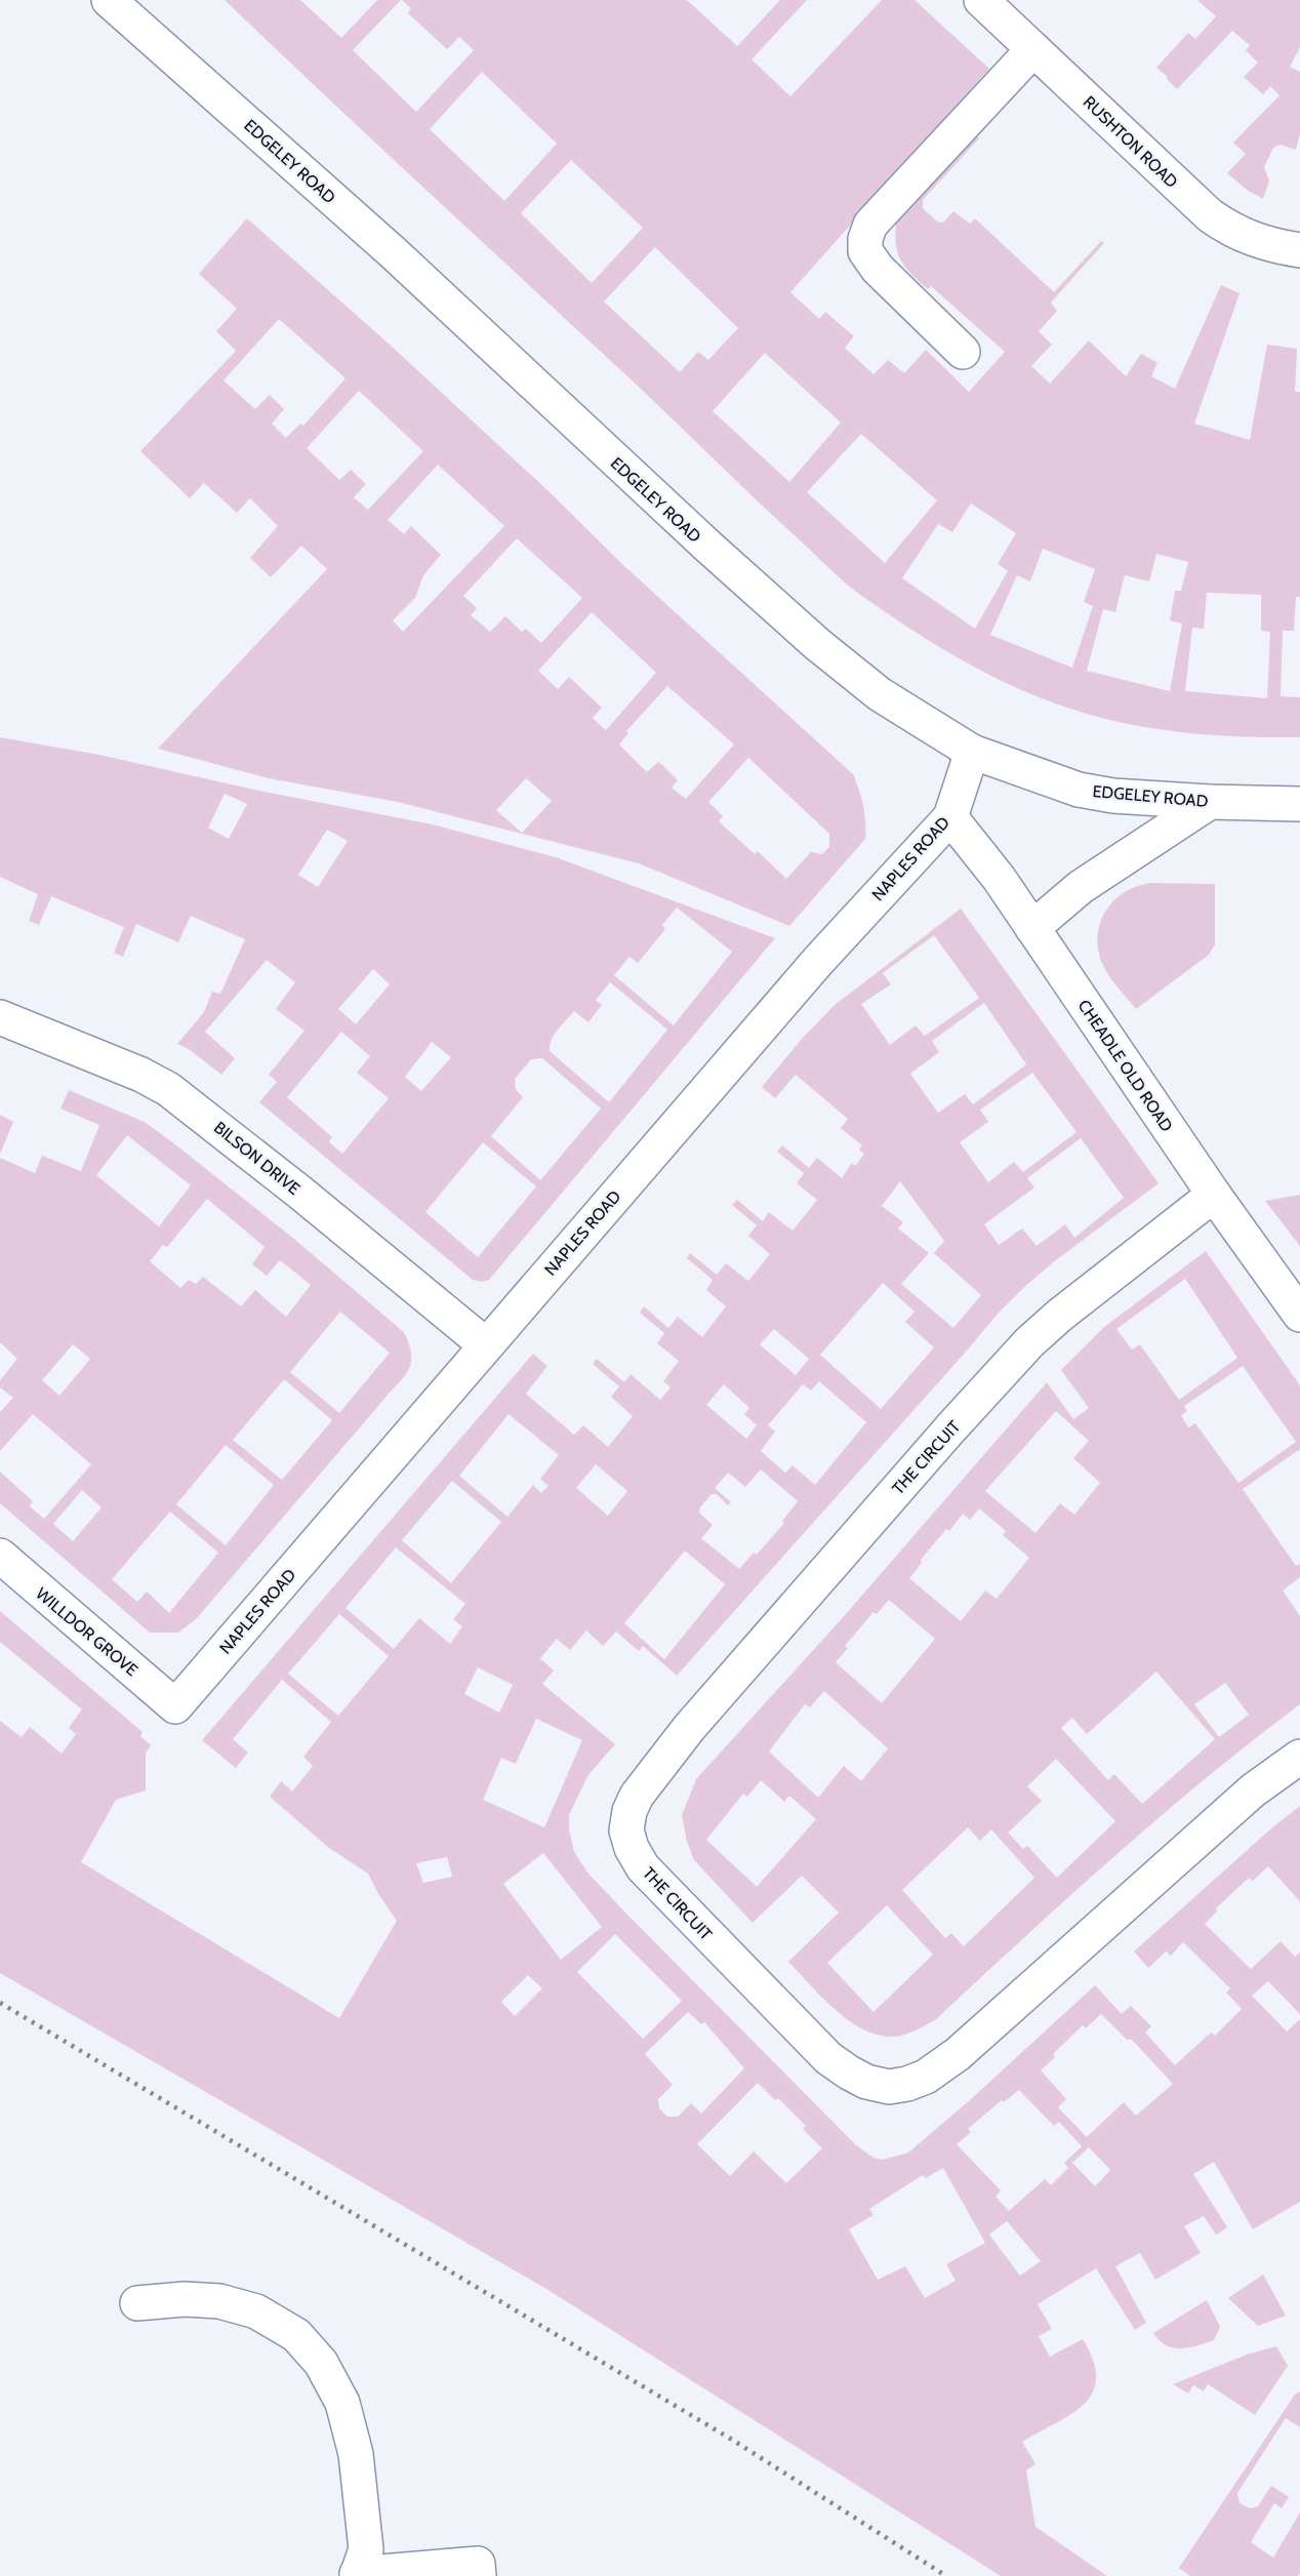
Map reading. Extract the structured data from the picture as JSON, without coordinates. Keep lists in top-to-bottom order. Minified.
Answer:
{"streets":{"street":["RUSHTON ROAD","EDGELEY ROAD","NAPLES ROAD","CHEADLE OLD ROAD","BILSON DRIVE","THE CIRCUIT","WILLDOR GROVE"]},"crossings":[["EDGELEY ROAD","NAPLES ROAD"],["NAPLES ROAD","CHEADLE OLD ROAD"],["NAPLES ROAD","BILSON DRIVE"],["NAPLES ROAD","WILLDOR GROVE"],["CHEADLE OLD ROAD","THE CIRCUIT"]]}
